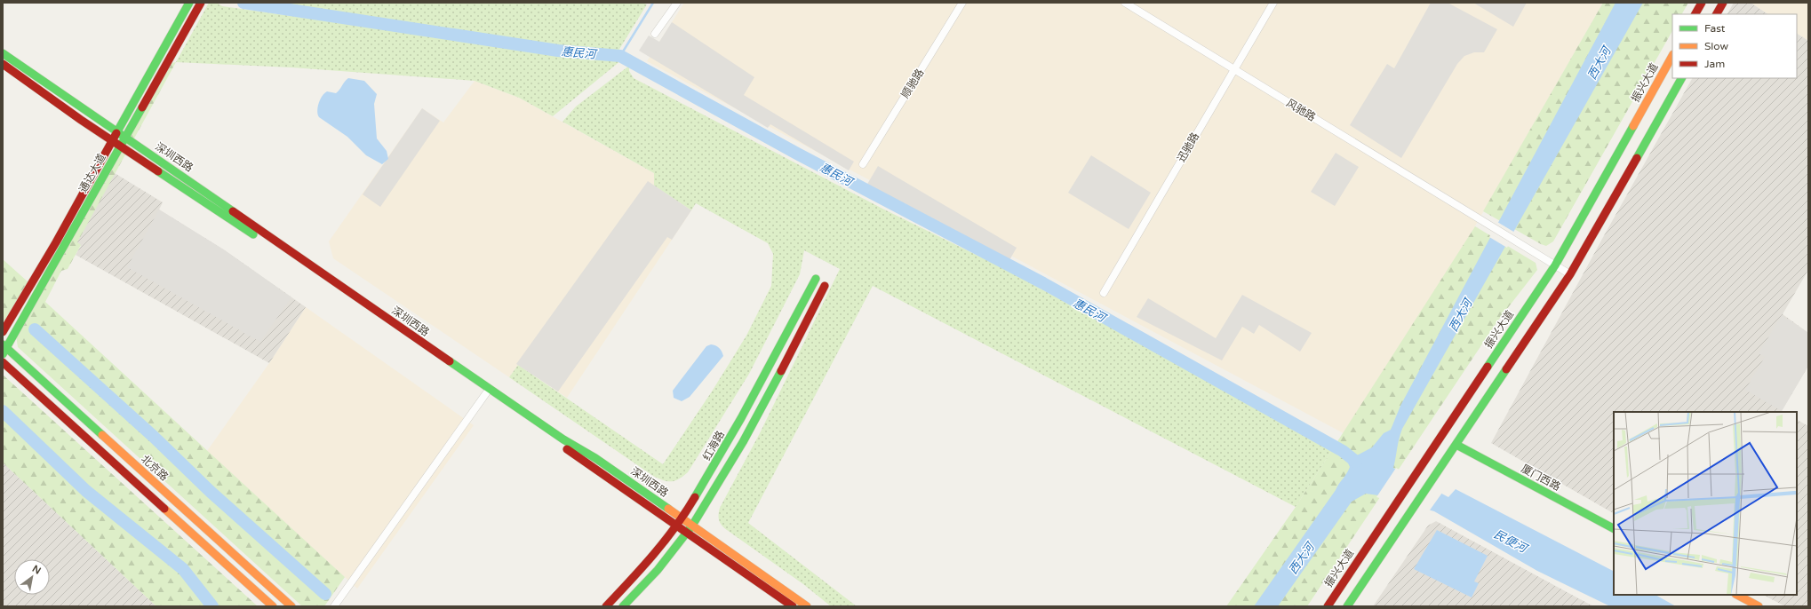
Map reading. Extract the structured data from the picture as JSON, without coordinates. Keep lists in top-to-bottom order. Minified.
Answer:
{"streets":{"street":["振兴大道","顺驰路","风驰路","迅驰路","深圳西路","通达大道","红海路","北京路","厦门西路"]},"crossings":[["振兴大道","风驰路"],["风驰路","迅驰路"],["深圳西路","通达大道"],["深圳西路","红海路"],["通达大道","北京路"]],"water":["惠民河","西大河","民便河"],"legend":["Fast","Slow","Jam"],"north":"top right"}
